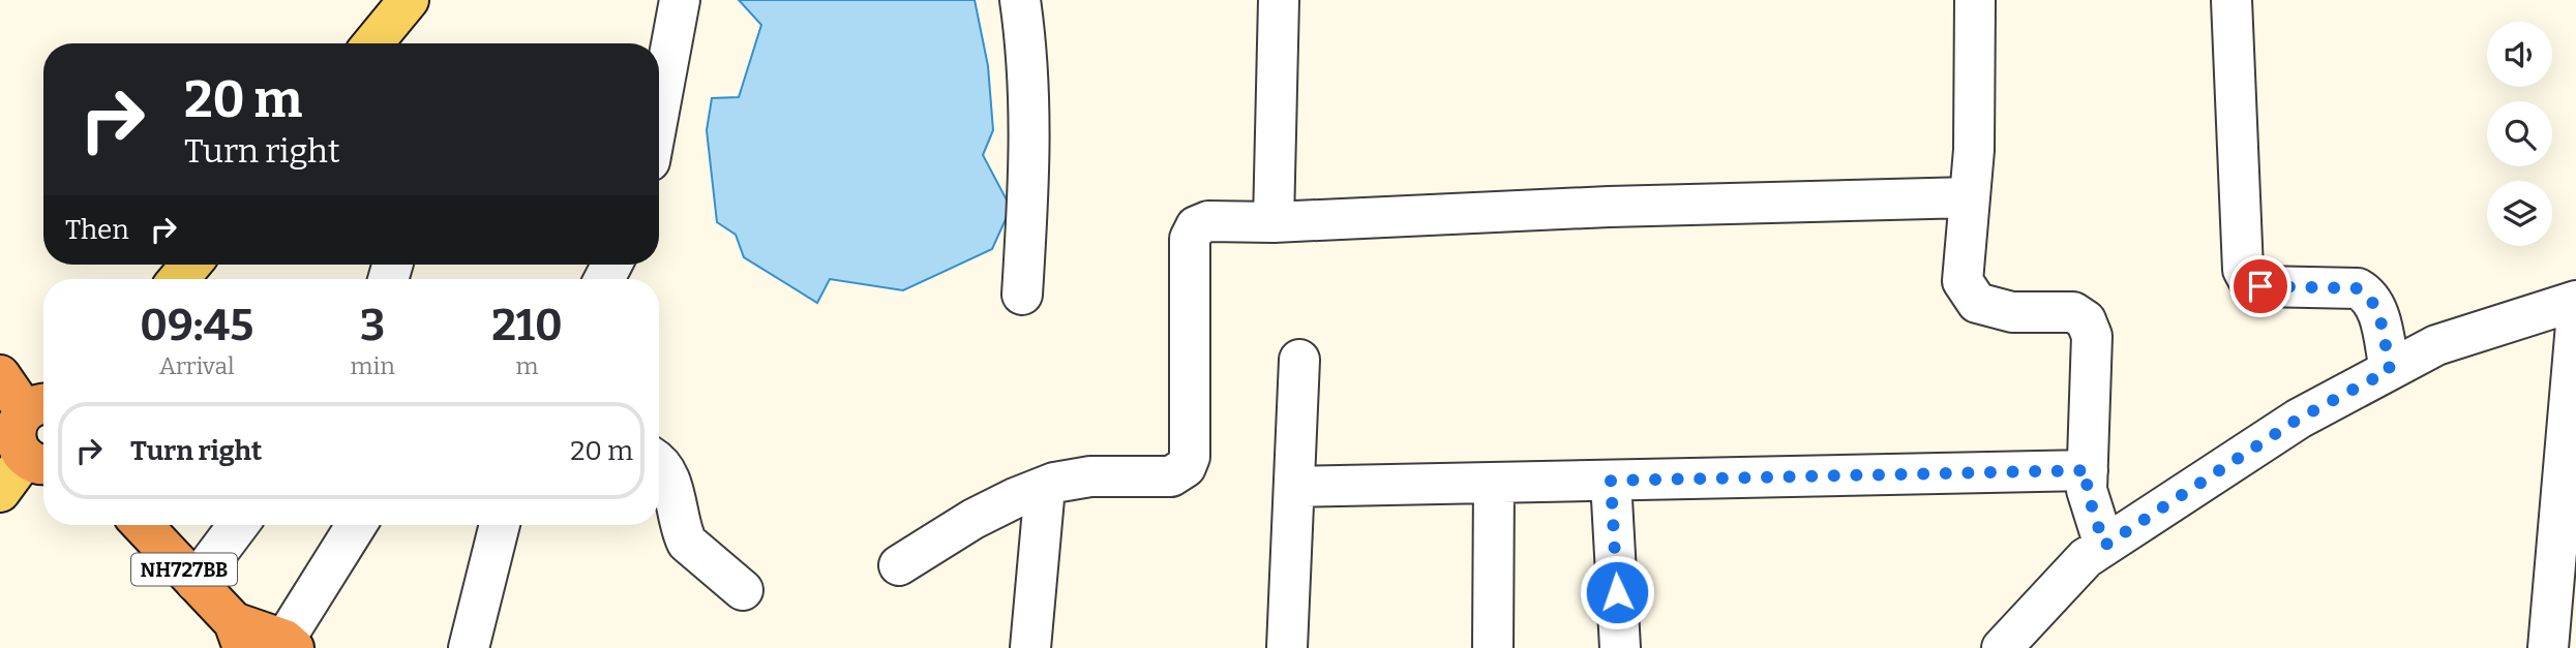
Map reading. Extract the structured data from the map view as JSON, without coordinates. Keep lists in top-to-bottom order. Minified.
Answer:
{"streets":{"highway":["NH727BB"]},"page":{"turn":["20 m","Turn right"],"then":"Then","eta":["09:45","Arrival","3","min","210","m"],"list":[{"name":"Turn right","value":"20 m"}]}}
